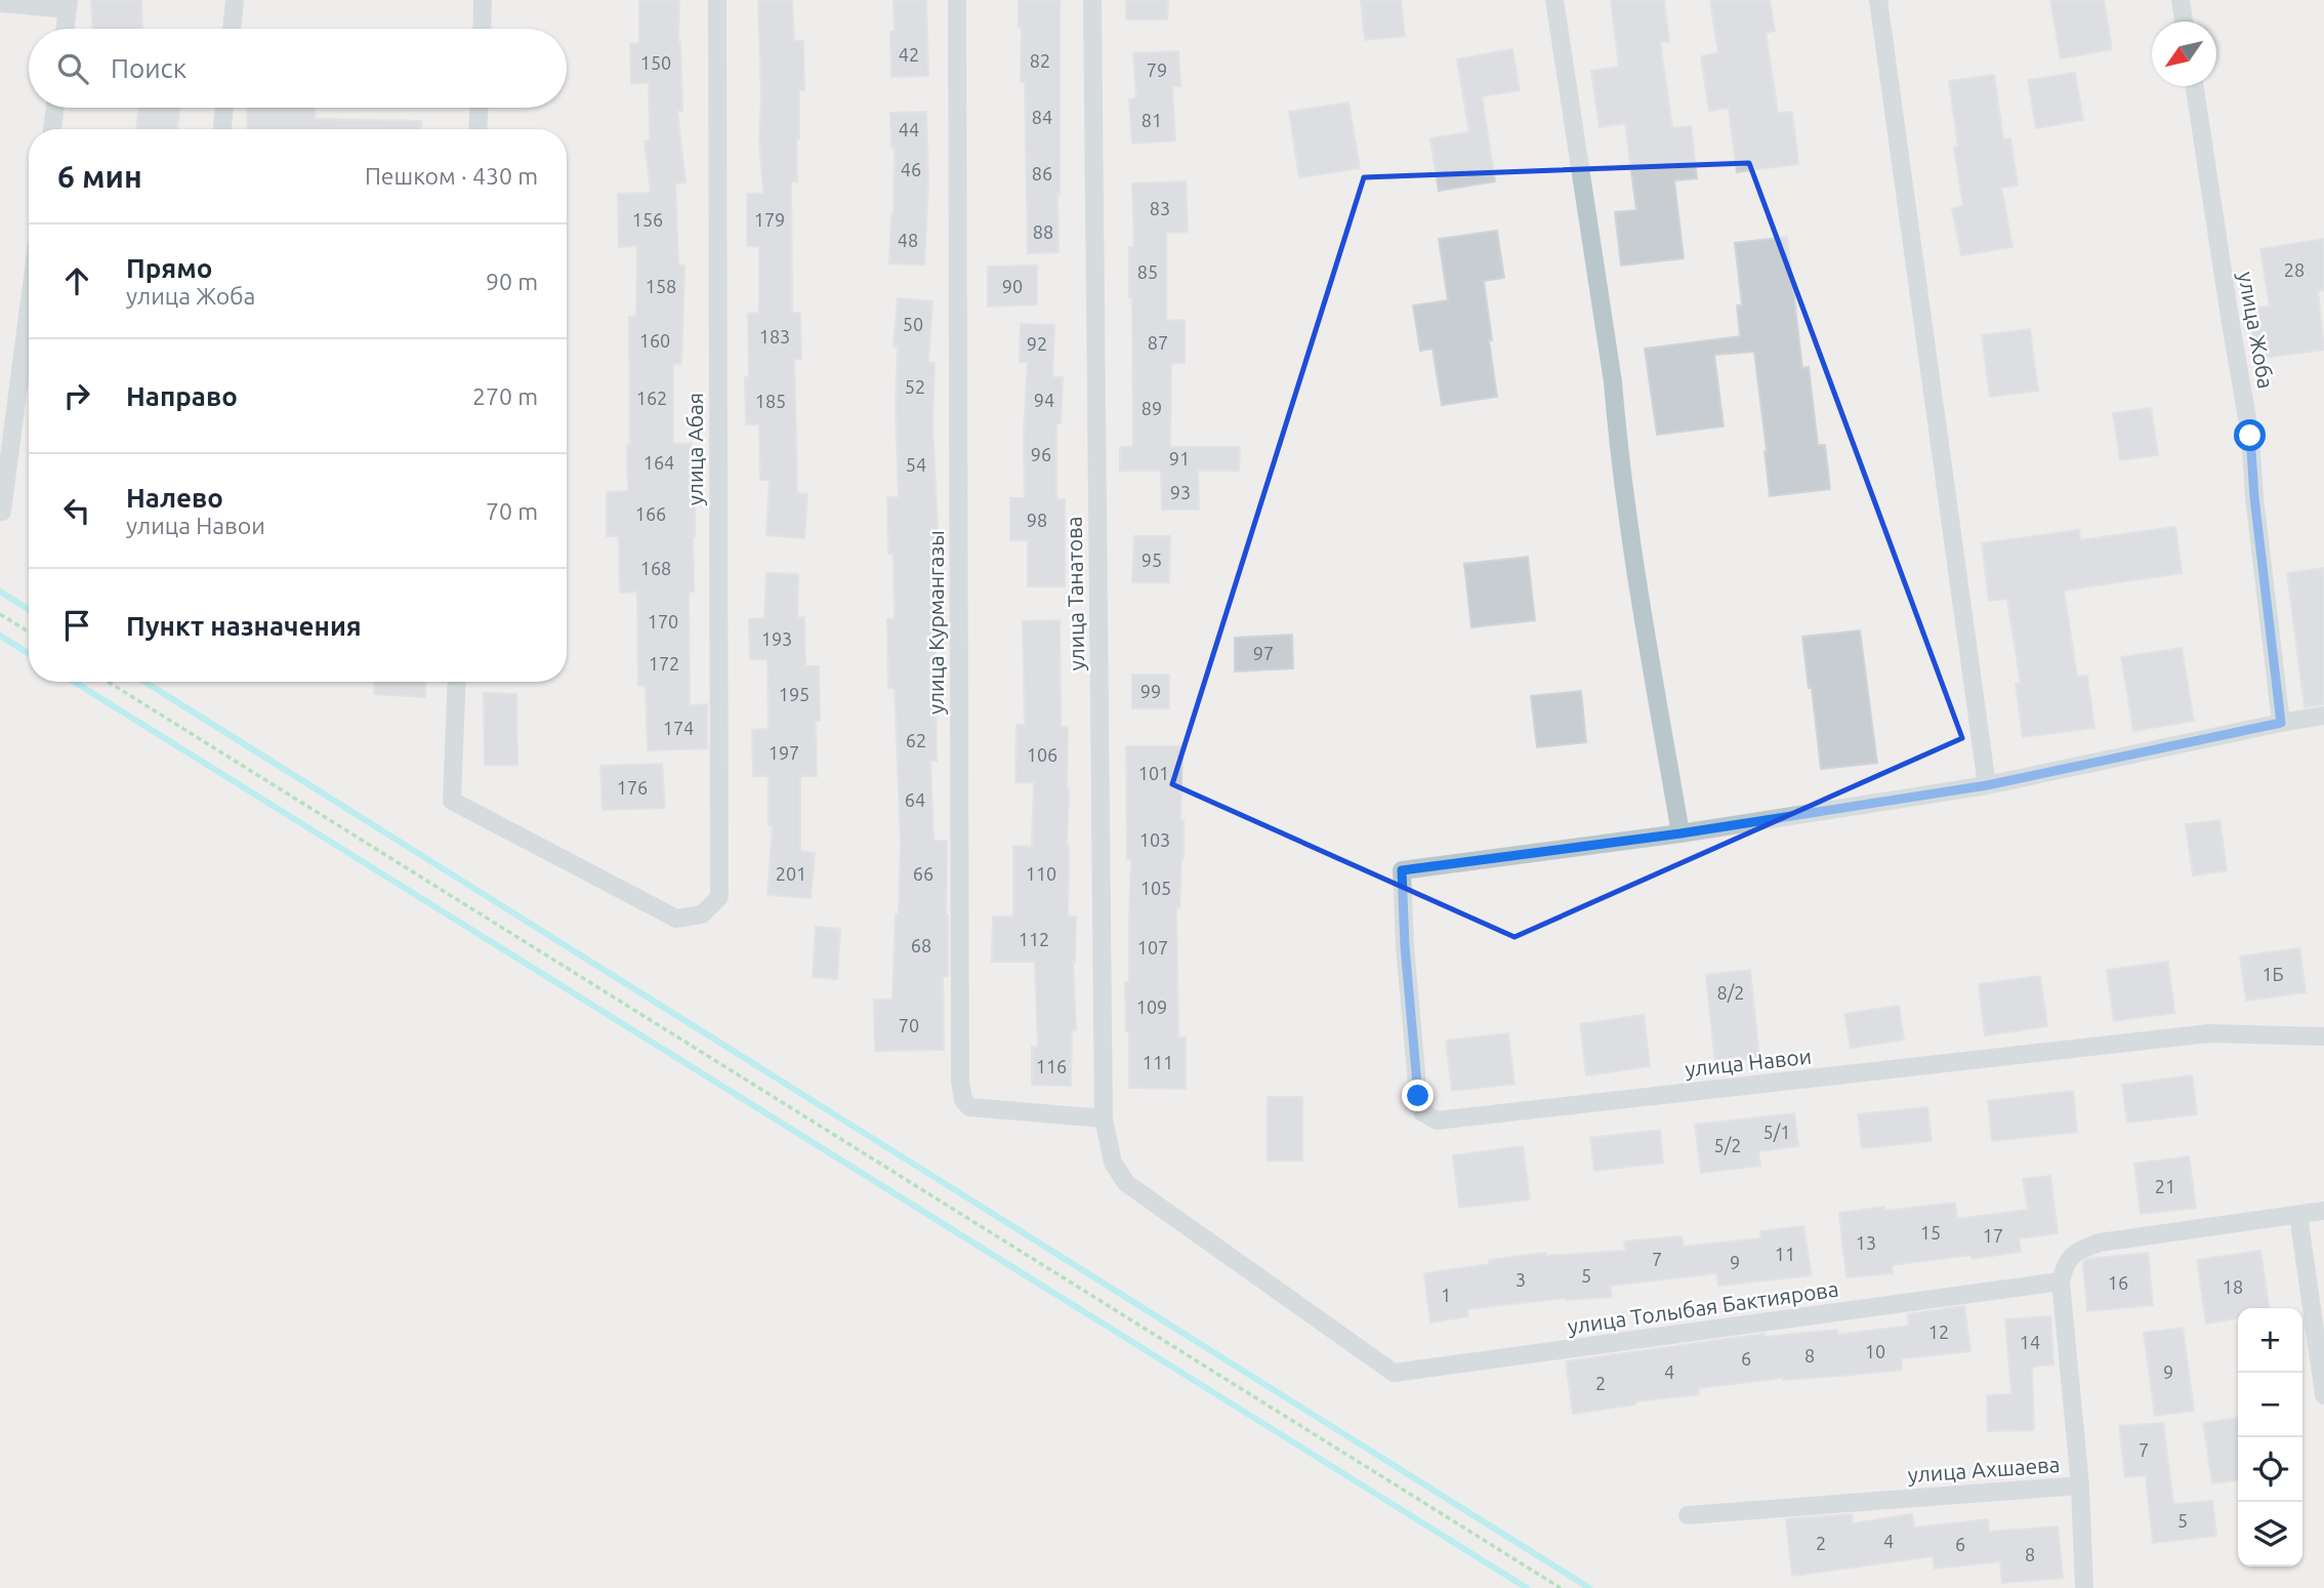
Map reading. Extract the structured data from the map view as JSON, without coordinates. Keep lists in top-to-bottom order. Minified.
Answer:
{"streets":{"street":["улица Жоба","улица Абая","улица Танатова","улица Курмангазы","улица Навои","улица Толыбая Бактиярова","улица Ахшаева"]},"crossings":[["улица Танатова","улица Курмангазы"],["улица Танатова","улица Толыбая Бактиярова"],["улица Толыбая Бактиярова","улица Ахшаева"]],"house_numbers":["42","82","150","79","84","81","44","46","86","83","156","179","88","48","28","85","158","90","50","183","160","87","92","52","162","94","185","89","96","91","164","54","93","166","98","95","168","170","193","97","172","99","195","174","62","197","106","101","176","64","103","201","66","110","105","112","68","107","1Б","8/2","109","70","111","116","5/1","5/2","21","15","17","13","11","7","9","5","3","16","18","1","12","14","10","8","6","4","9","2","7","5","4","2","6","8"],"north":"bottom left","page":{"search":"Поиск","heading":["6 мин","Пешком · 430 m"],"list":[["Прямо","улица Жоба","90 m"],["Направо","270 m"],["Налево","улица Навои","70 m"],"Пункт назначения"],"map_buttons":["+","−"]}}
